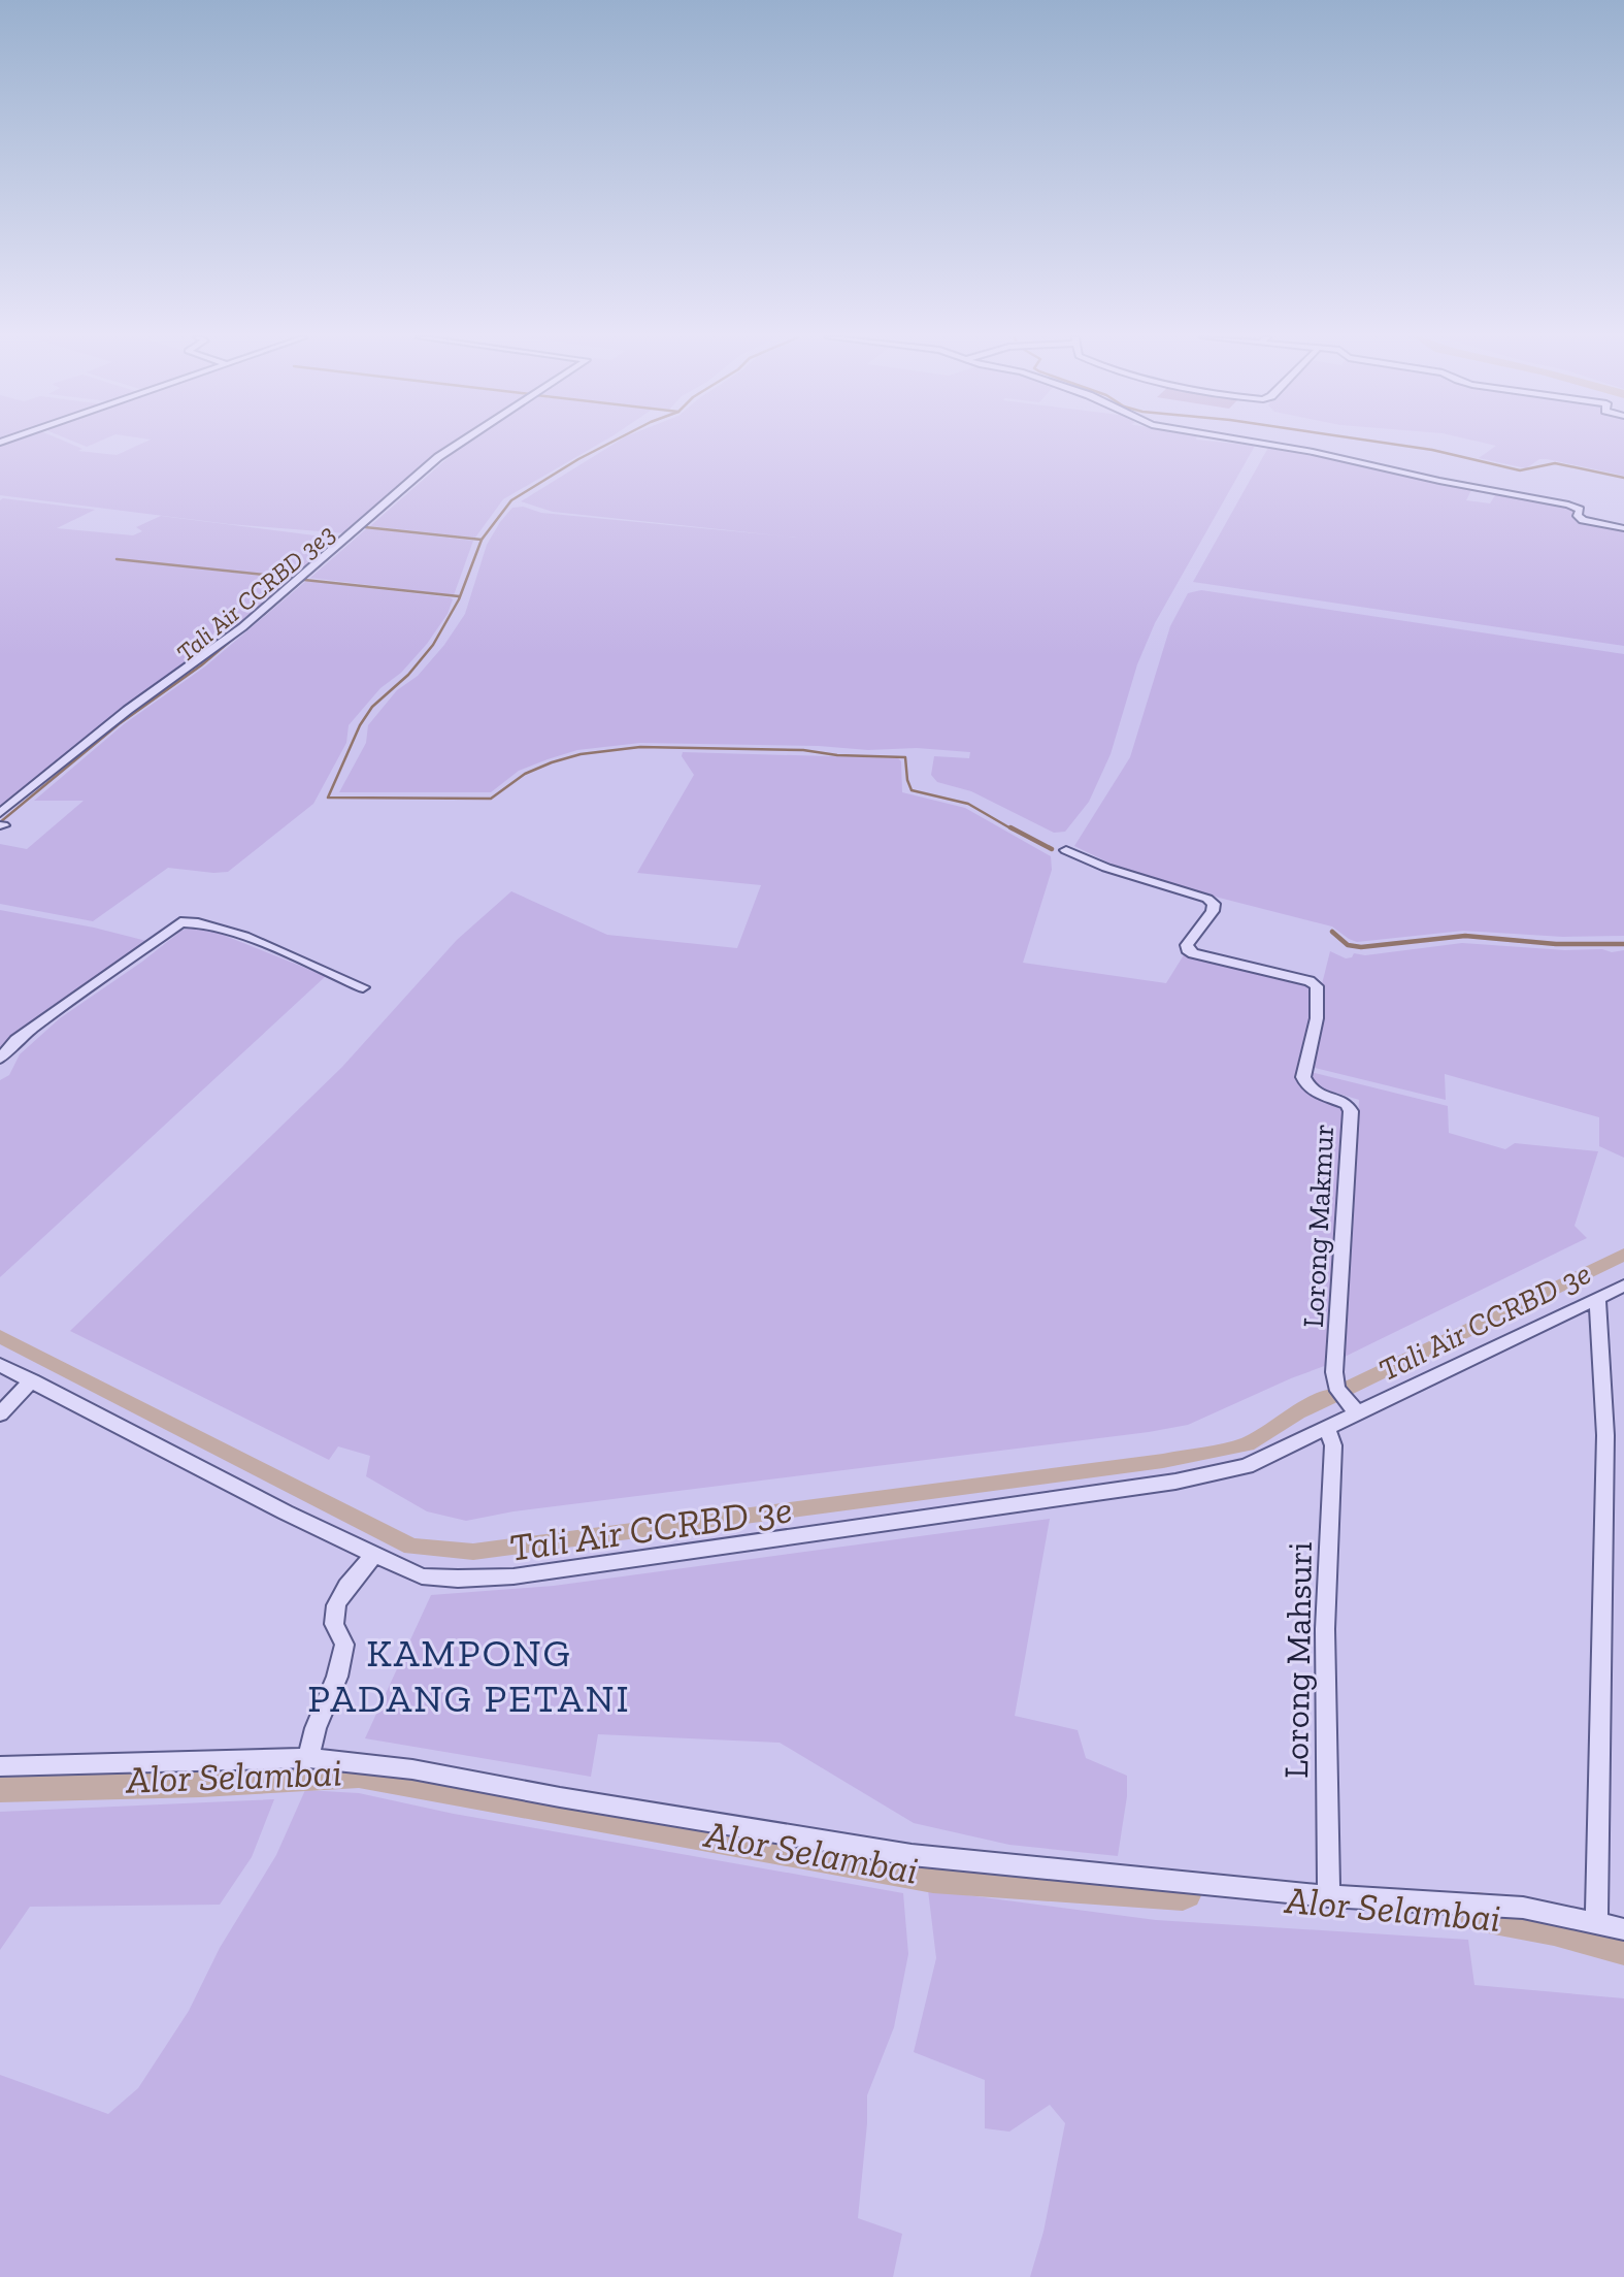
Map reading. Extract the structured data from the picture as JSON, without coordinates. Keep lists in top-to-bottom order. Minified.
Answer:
{"streets":{"street":["Lorong Makmur","Lorong Mahsuri"]},"districts":["KAMPONG PADANG PETANI"],"water":["Tali Air CCRBD 3e3","Tali Air CCRBD 3e","Alor Selambai"]}
